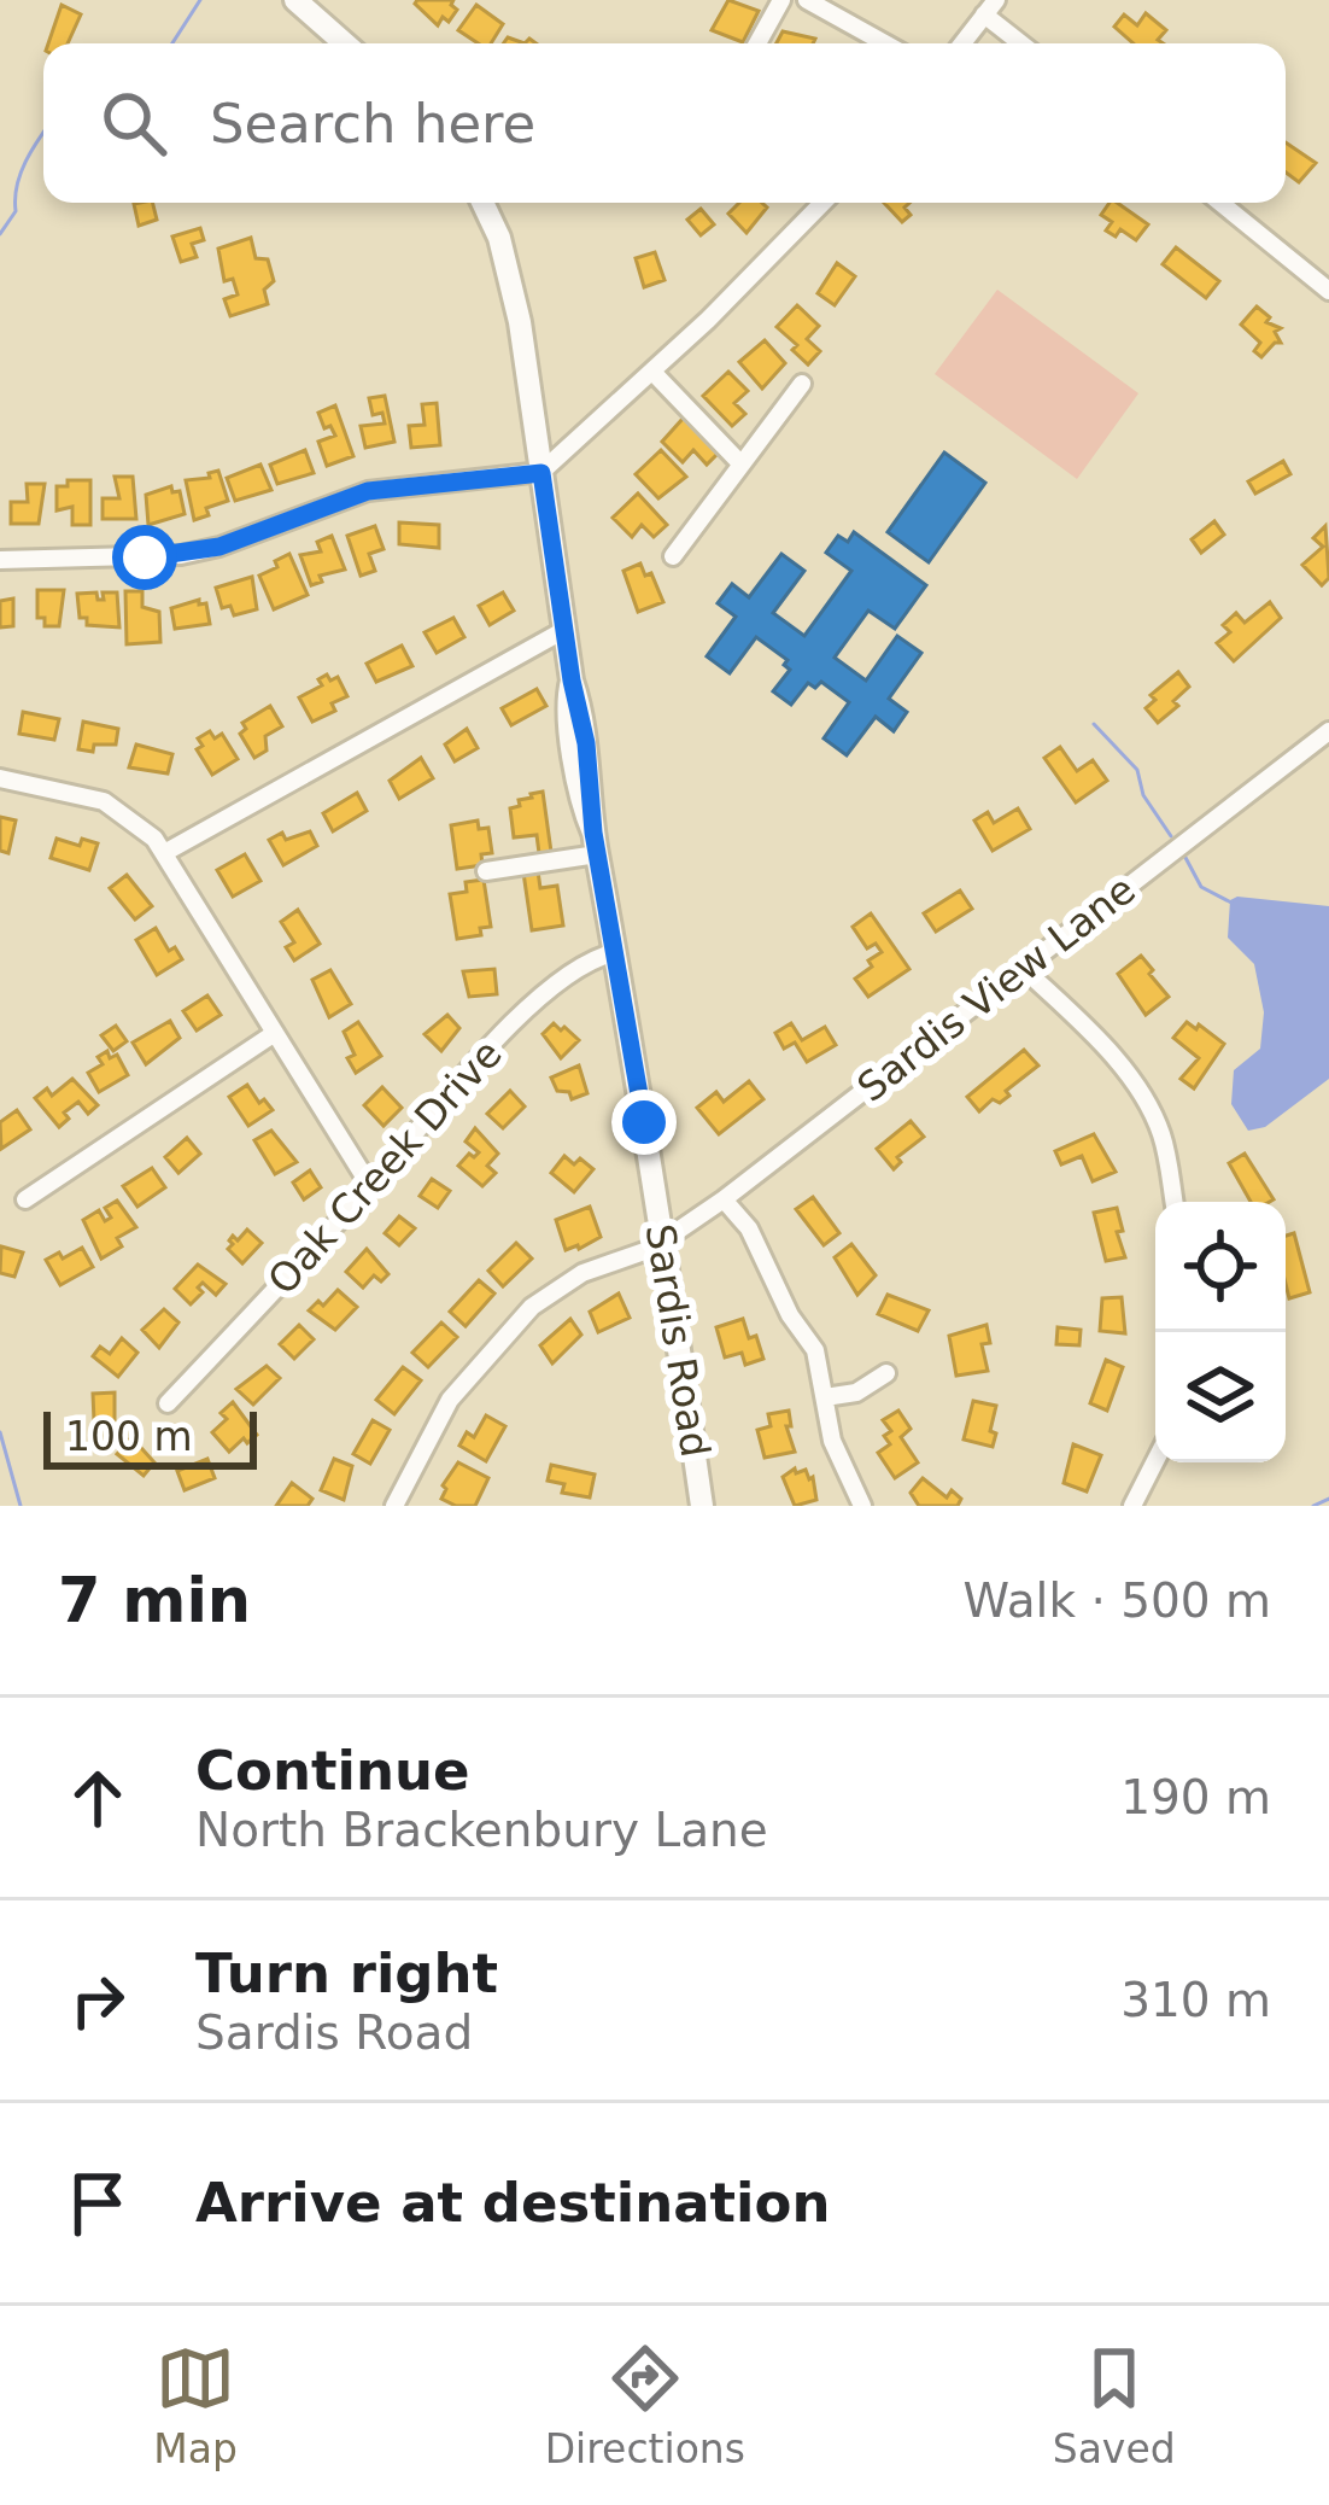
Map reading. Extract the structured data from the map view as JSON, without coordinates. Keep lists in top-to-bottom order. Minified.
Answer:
{"streets":{"main road":["Sardis Road"],"street":["Sardis View Lane","Oak Creek Drive"]},"crossings":[["Sardis View Lane","Sardis Road"],["Oak Creek Drive","Sardis Road"]],"scale_bar":"100 m","page":{"search":"Search here","scale":"100 m","heading":["7 min","Walk · 500 m"],"list":[["Continue","North Brackenbury Lane","190 m"],["Turn right","Sardis Road","310 m"],"Arrive at destination"],"nav":["Map","Directions","Saved"]}}
